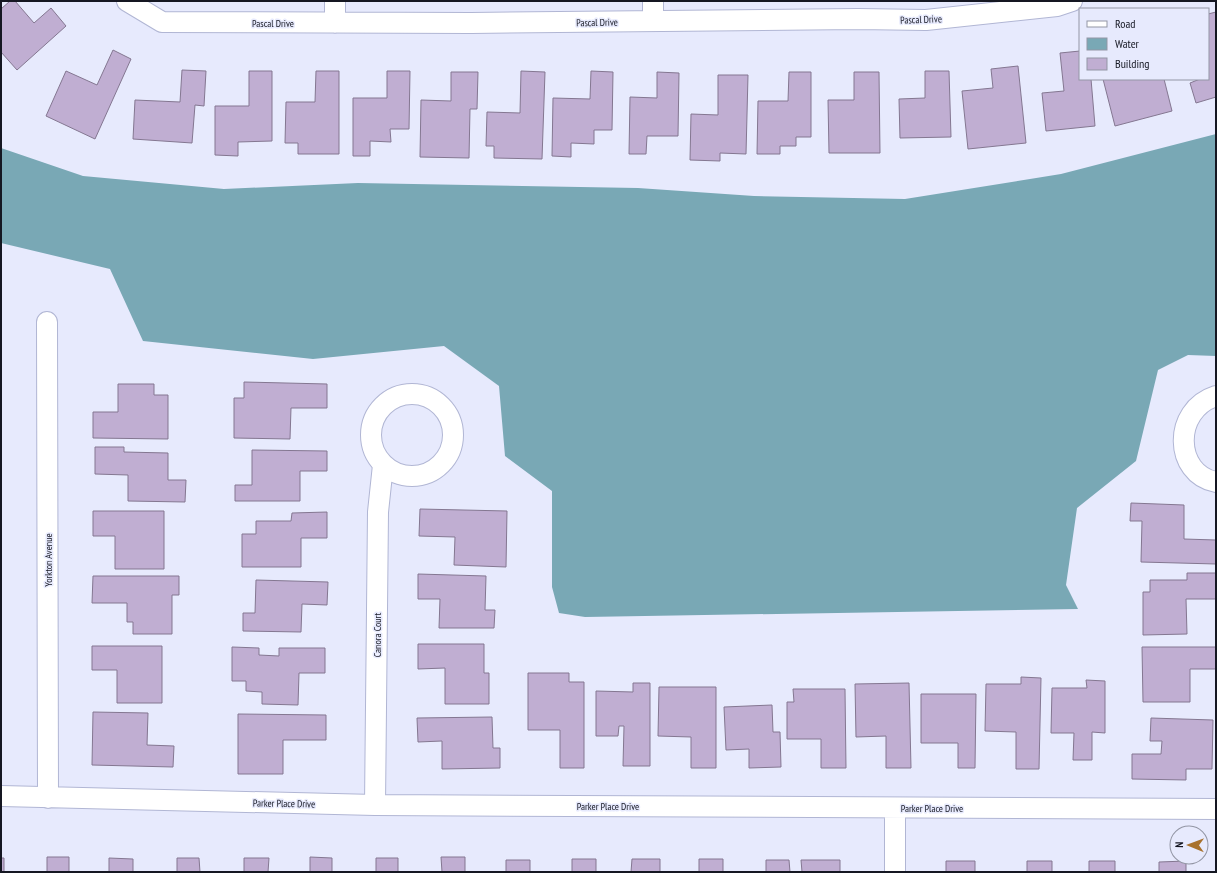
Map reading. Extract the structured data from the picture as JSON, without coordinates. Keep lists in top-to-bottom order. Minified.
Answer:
{"streets":{"street":["Pascal Drive","Yorkton Avenue","Canora Court","Parker Place Drive"]},"crossings":[["Yorkton Avenue","Parker Place Drive"],["Canora Court","Parker Place Drive"]],"legend":["Road","Water","Building"],"north":"left"}
